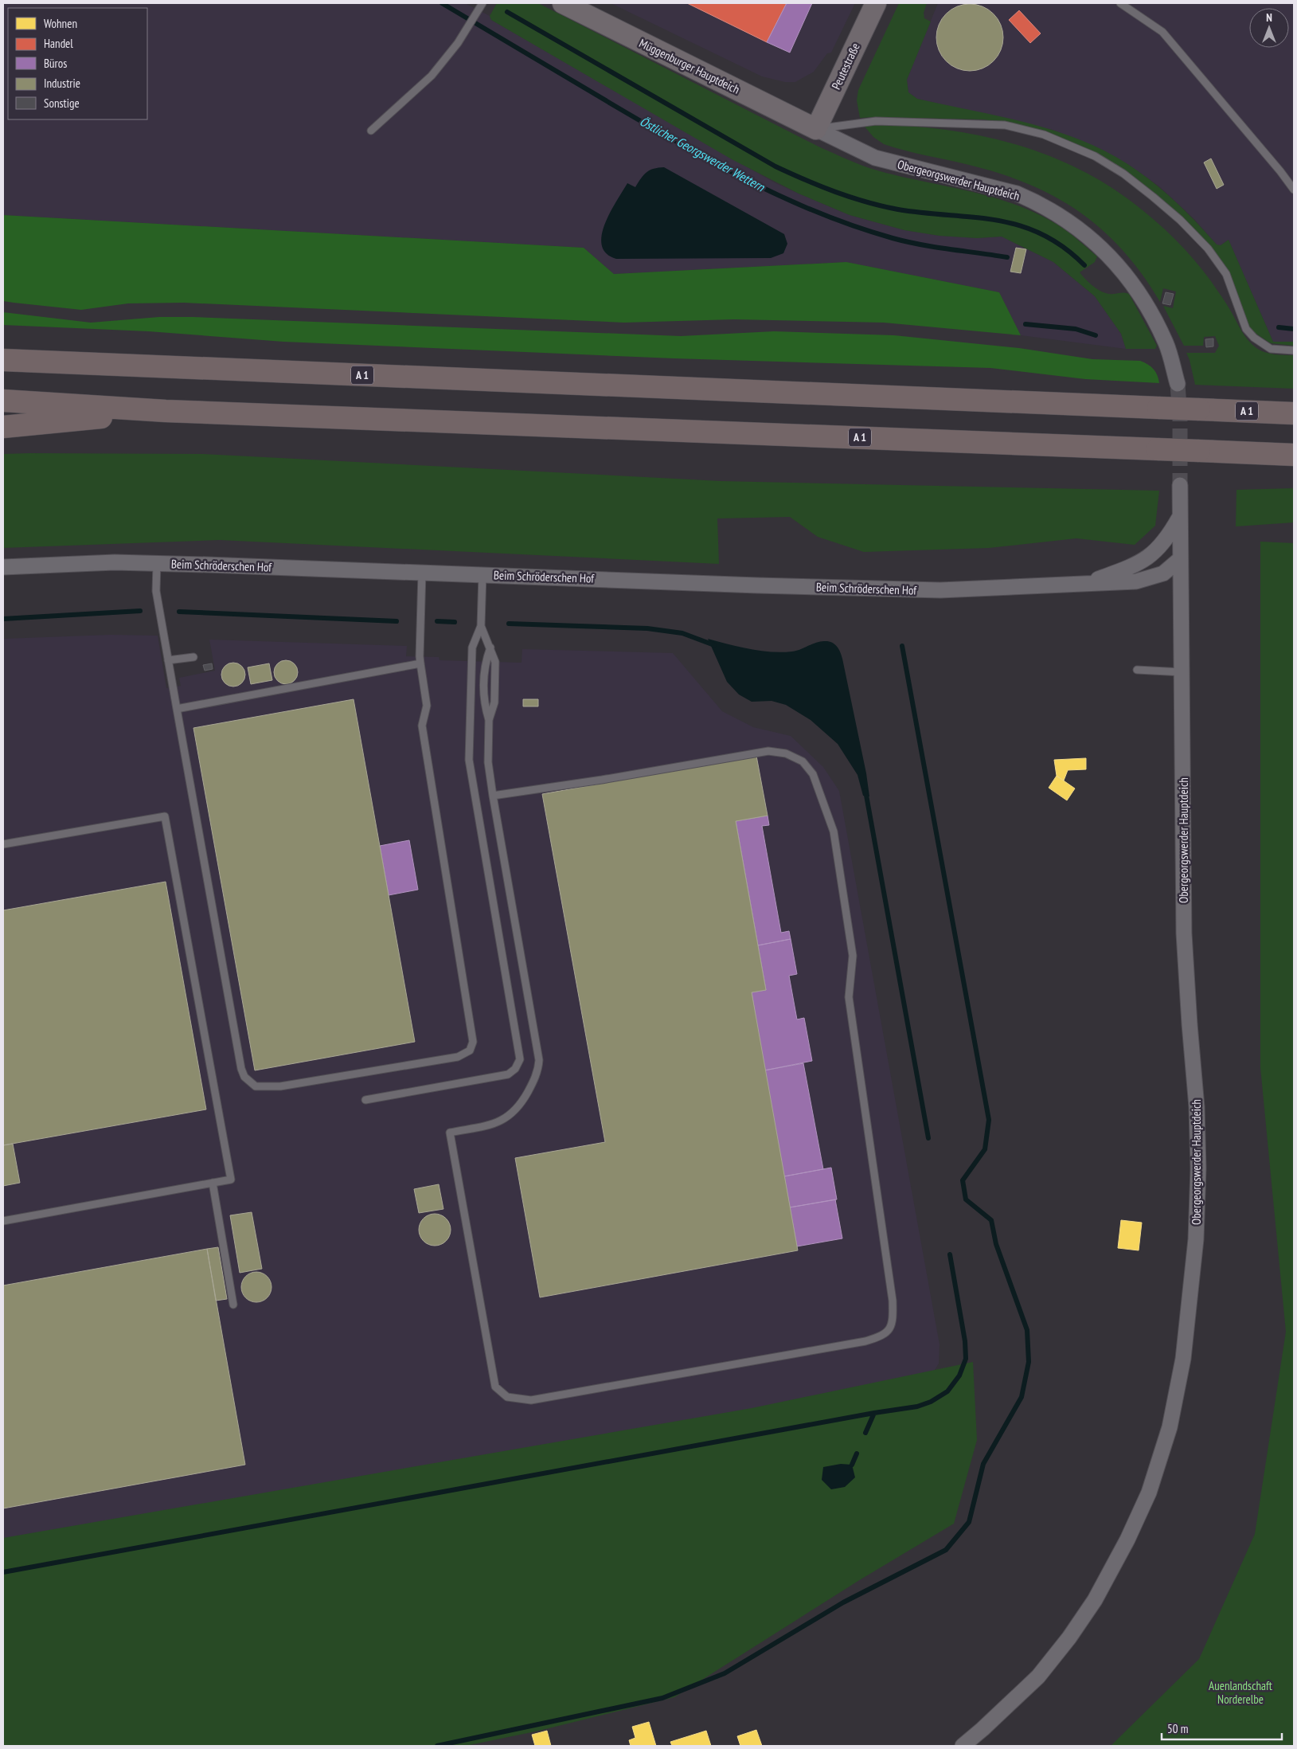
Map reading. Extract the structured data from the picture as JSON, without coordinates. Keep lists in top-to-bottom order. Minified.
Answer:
{"streets":{"highway":["A 1"],"street":["Müggenburger Hauptdeich","Peutestraße","Obergeorgswerder Hauptdeich","Beim Schröderschen Hof"]},"crossings":[["Müggenburger Hauptdeich","Peutestraße"],["Müggenburger Hauptdeich","Obergeorgswerder Hauptdeich"],["Peutestraße","Obergeorgswerder Hauptdeich"],["Obergeorgswerder Hauptdeich","Beim Schröderschen Hof"]],"water":["Östlicher Georgswerder Wettern"],"parks":["Auenlandschaft Norderelbe"],"legend":["Wohnen","Handel","Büros","Industrie","Sonstige"],"scale_bar":"50 m","north":"top"}
